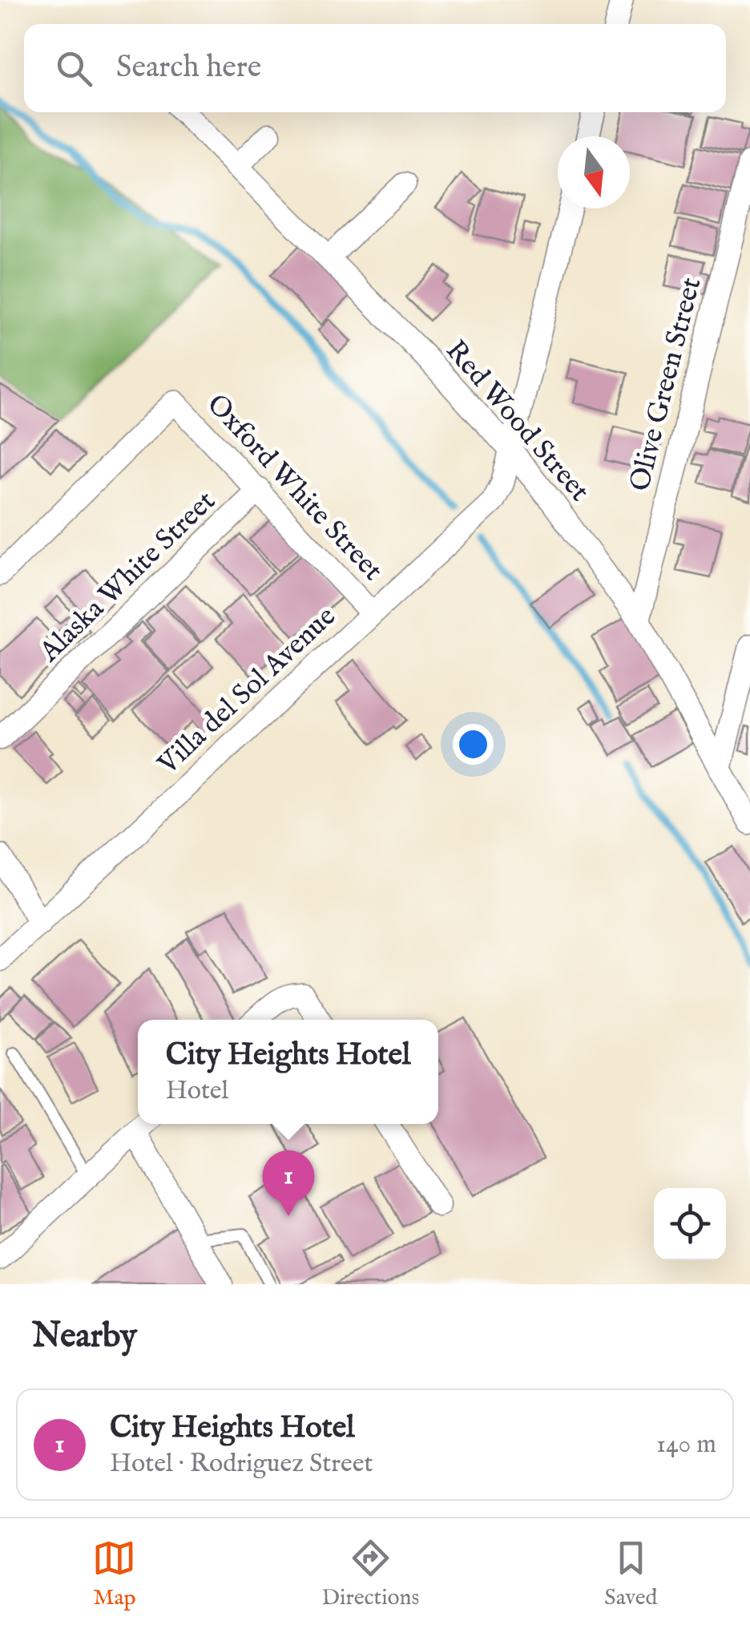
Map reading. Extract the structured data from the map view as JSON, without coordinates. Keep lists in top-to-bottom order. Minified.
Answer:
{"streets":{"street":["Olive Green Street","Red Wood Street","Oxford White Street","Alaska White Street","Villa del Sol Avenue"]},"crossings":[["Olive Green Street","Red Wood Street"],["Red Wood Street","Villa del Sol Avenue"],["Oxford White Street","Alaska White Street"],["Oxford White Street","Villa del Sol Avenue"]],"north":"bottom","page":{"search":"Search here","popup":["City Heights Hotel","Hotel"],"pins":"1","heading":"Nearby","list":[{"mark":"1","name":"City Heights Hotel","note":"Hotel · Rodriguez Street","value":"140 m"}],"nav":["Map","Directions","Saved"]}}
